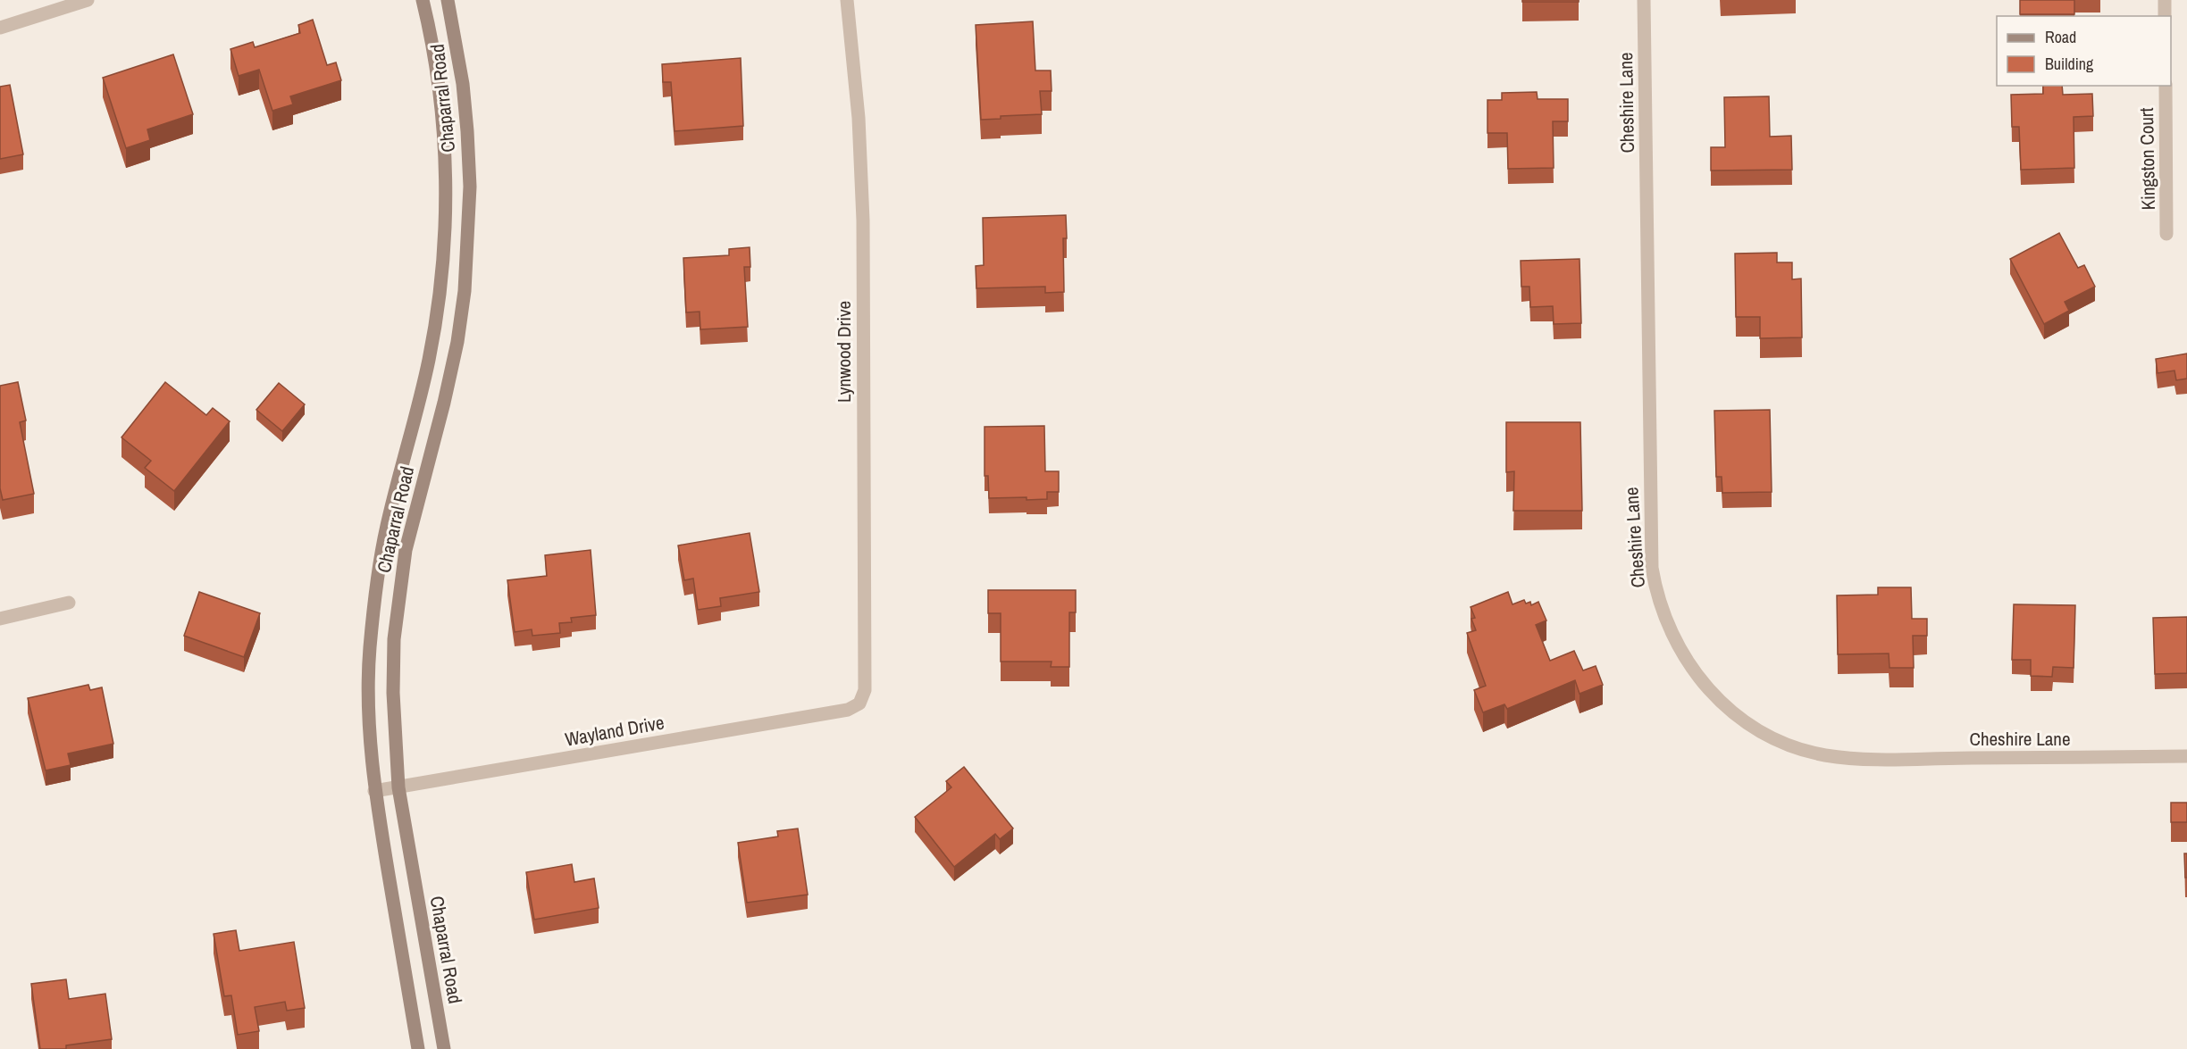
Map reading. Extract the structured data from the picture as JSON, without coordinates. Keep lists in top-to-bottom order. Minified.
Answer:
{"streets":{"main road":["Chaparral Road"],"street":["Cheshire Lane","Kingston Court","Lynwood Drive","Wayland Drive"]},"crossings":[["Chaparral Road","Wayland Drive"],["Lynwood Drive","Wayland Drive"]],"legend":["Road","Building"]}
